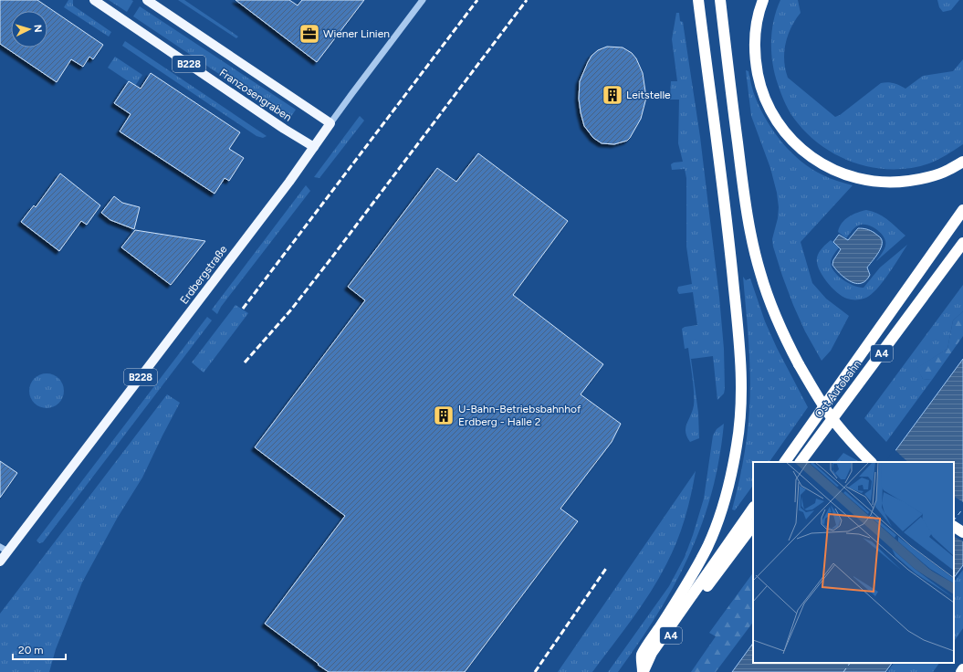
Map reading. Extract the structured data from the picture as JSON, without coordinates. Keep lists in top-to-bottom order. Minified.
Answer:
{"streets":{"highway":["A4","Ost Autobahn"],"main road":["B228","Franzosengraben","Erdbergstraße"]},"crossings":[["Franzosengraben","Erdbergstraße"]],"places":{"office":["Wiener Linien"],"building":["Leitstelle","U-Bahn-Betriebsbahnhof Erdberg - Halle 2"]},"scale_bar":"20 m","north":"right"}
